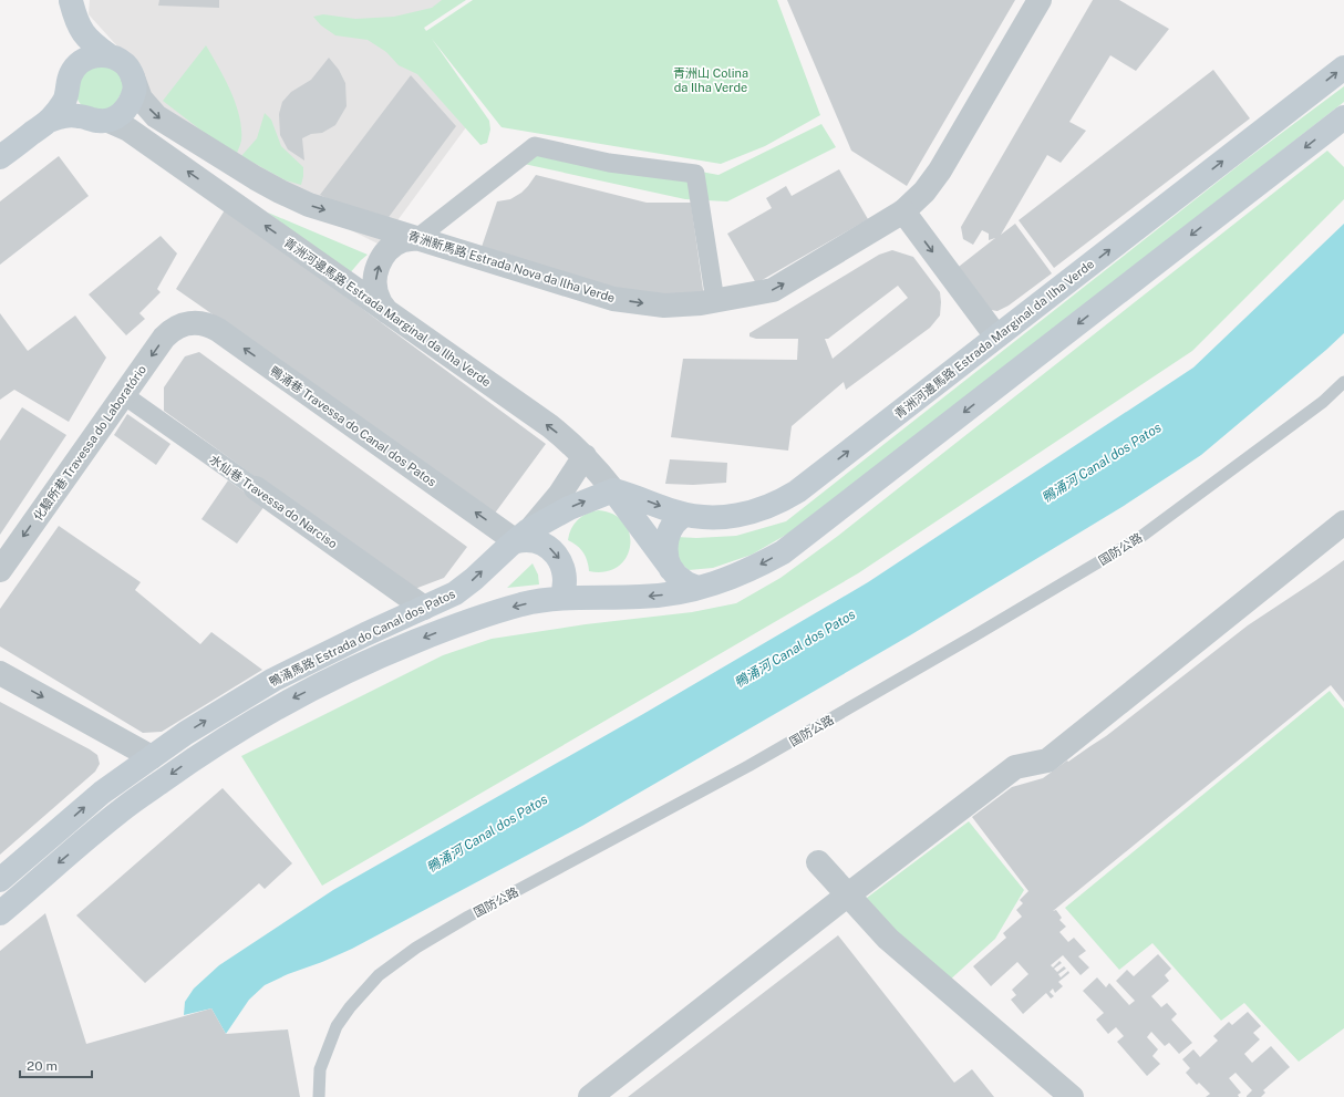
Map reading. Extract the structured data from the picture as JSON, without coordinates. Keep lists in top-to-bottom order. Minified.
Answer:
{"streets":{"main road":["青洲河邊馬路 Estrada Marginal da Ilha Verde","鴨涌馬路 Estrada do Canal dos Patos"],"street":["青洲新馬路 Estrada Nova da Ilha Verde","鴨涌巷 Travessa do Canal dos Patos","化驗所巷 Travessa do Laboratório","水仙巷 Travessa do Narciso"],"lane":["国防公路"]},"crossings":[["青洲新馬路 Estrada Nova da Ilha Verde","青洲河邊馬路 Estrada Marginal da Ilha Verde"],["青洲河邊馬路 Estrada Marginal da Ilha Verde","鴨涌馬路 Estrada do Canal dos Patos"],["鴨涌巷 Travessa do Canal dos Patos","化驗所巷 Travessa do Laboratório"],["鴨涌巷 Travessa do Canal dos Patos","鴨涌馬路 Estrada do Canal dos Patos"],["化驗所巷 Travessa do Laboratório","水仙巷 Travessa do Narciso"],["水仙巷 Travessa do Narciso","鴨涌馬路 Estrada do Canal dos Patos"]],"one_way":["青洲新馬路 Estrada Nova da Ilha Verde","鴨涌巷 Travessa do Canal dos Patos","化驗所巷 Travessa do Laboratório"],"water":["鴨涌河 Canal dos Patos"],"parks":["青洲山 Colina da Ilha Verde"],"scale_bar":"20 m"}
